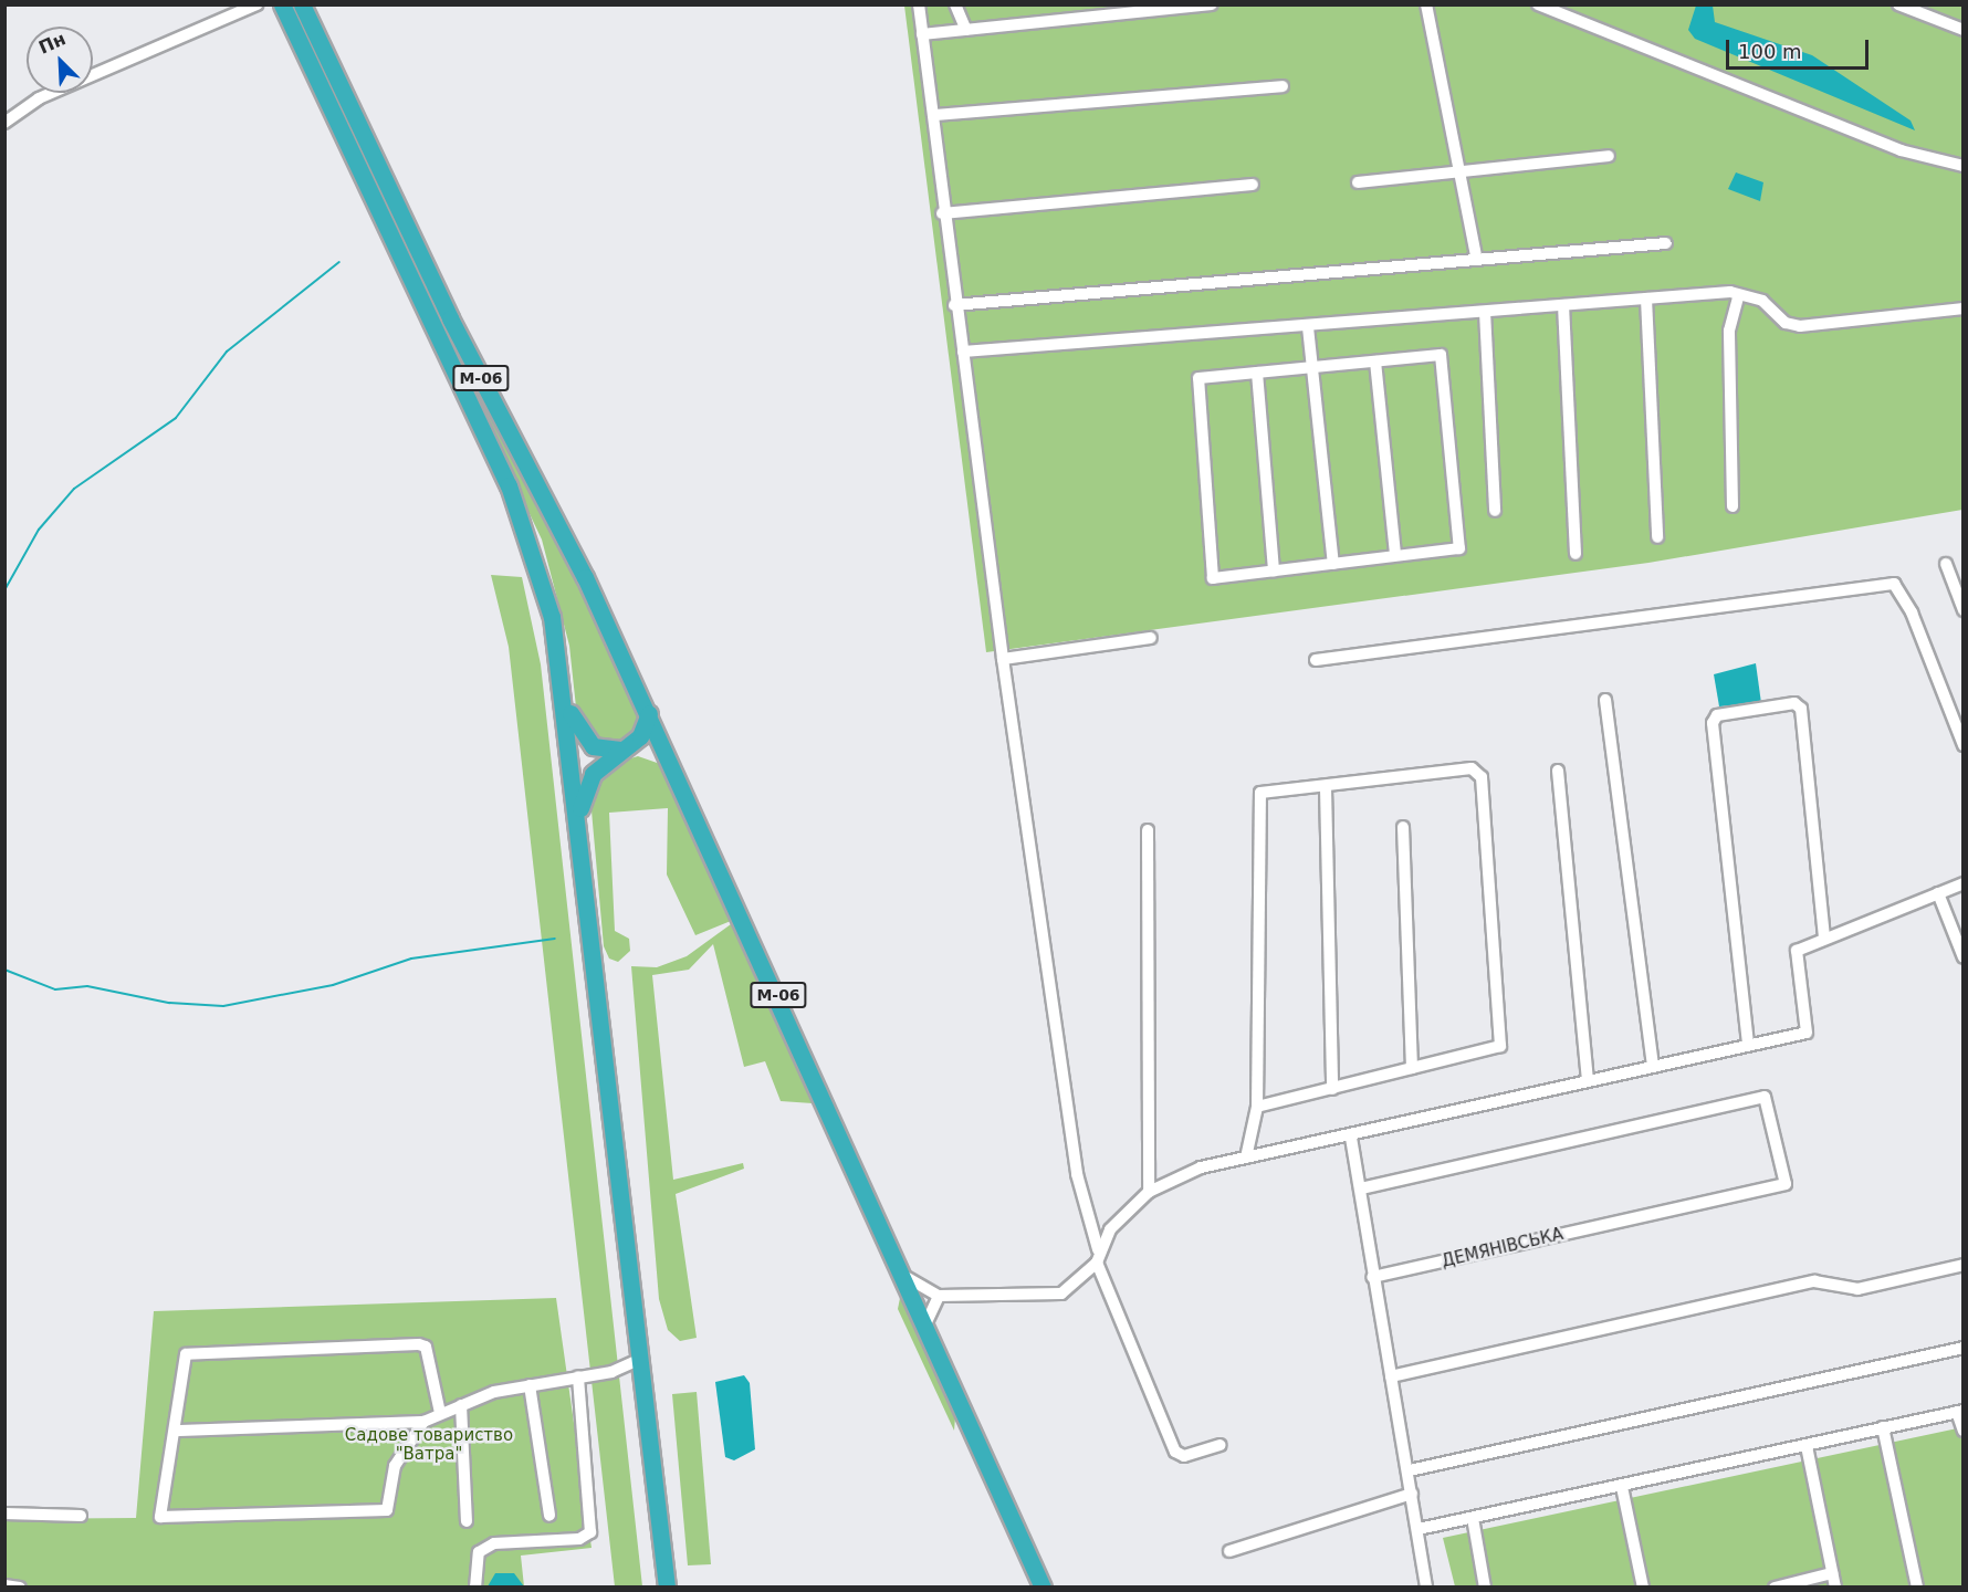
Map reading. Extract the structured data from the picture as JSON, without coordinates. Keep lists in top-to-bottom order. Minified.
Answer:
{"streets":{"highway":["М-06"],"street":["ДЕМЯНІВСЬКА"]},"parks":["Садове товариство \"Ватра\""],"scale_bar":"100 m","north":"top left"}
